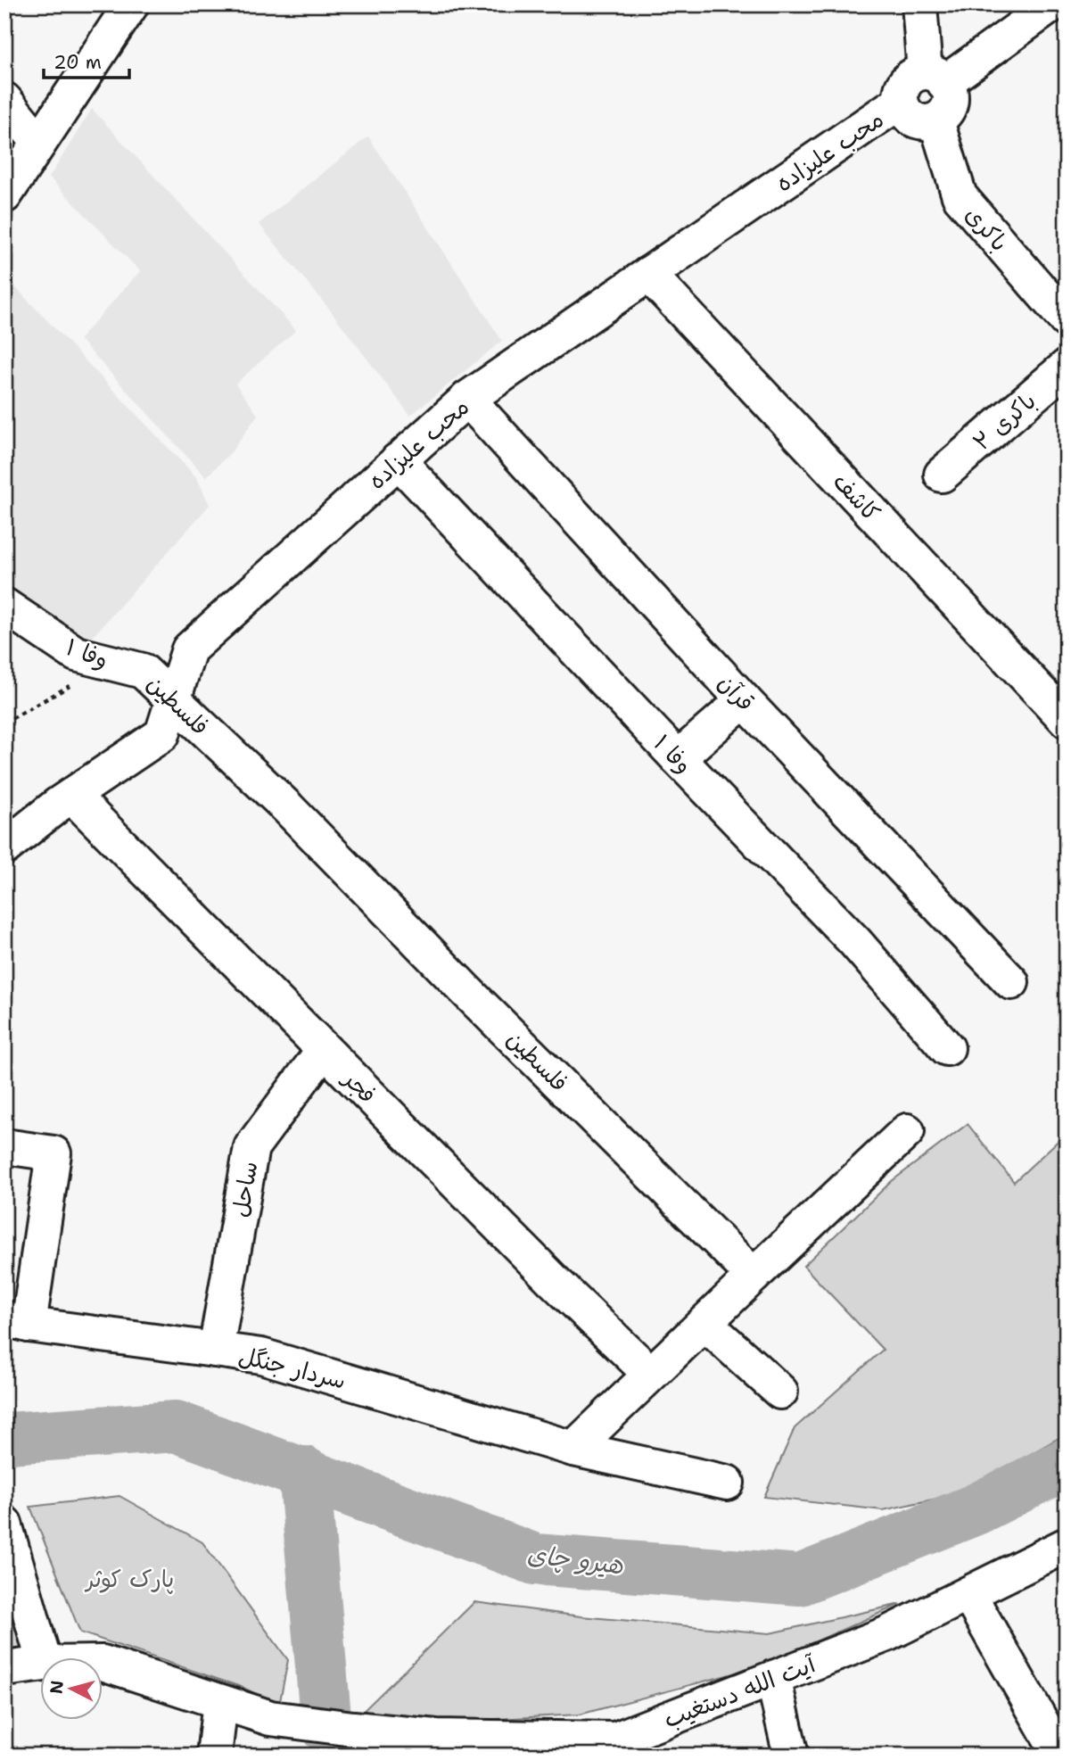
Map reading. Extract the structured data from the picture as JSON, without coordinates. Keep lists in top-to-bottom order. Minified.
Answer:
{"streets":{"street":["محب علیزاده","باکری","باکری ۲","کاشف","وفا ۱","قرآن","فلسطین","فجر","ساحل","سردار جنگل","آیت الله دستغیب"]},"crossings":[["محب علیزاده","باکری"],["محب علیزاده","کاشف"],["محب علیزاده","وفا ۱"],["محب علیزاده","قرآن"],["محب علیزاده","فلسطین"],["محب علیزاده","فجر"],["وفا ۱","فلسطین"],["فجر","ساحل"],["ساحل","سردار جنگل"]],"water":["هیرو چای"],"parks":["پارک کوثر"],"scale_bar":"20 m","north":"left"}
